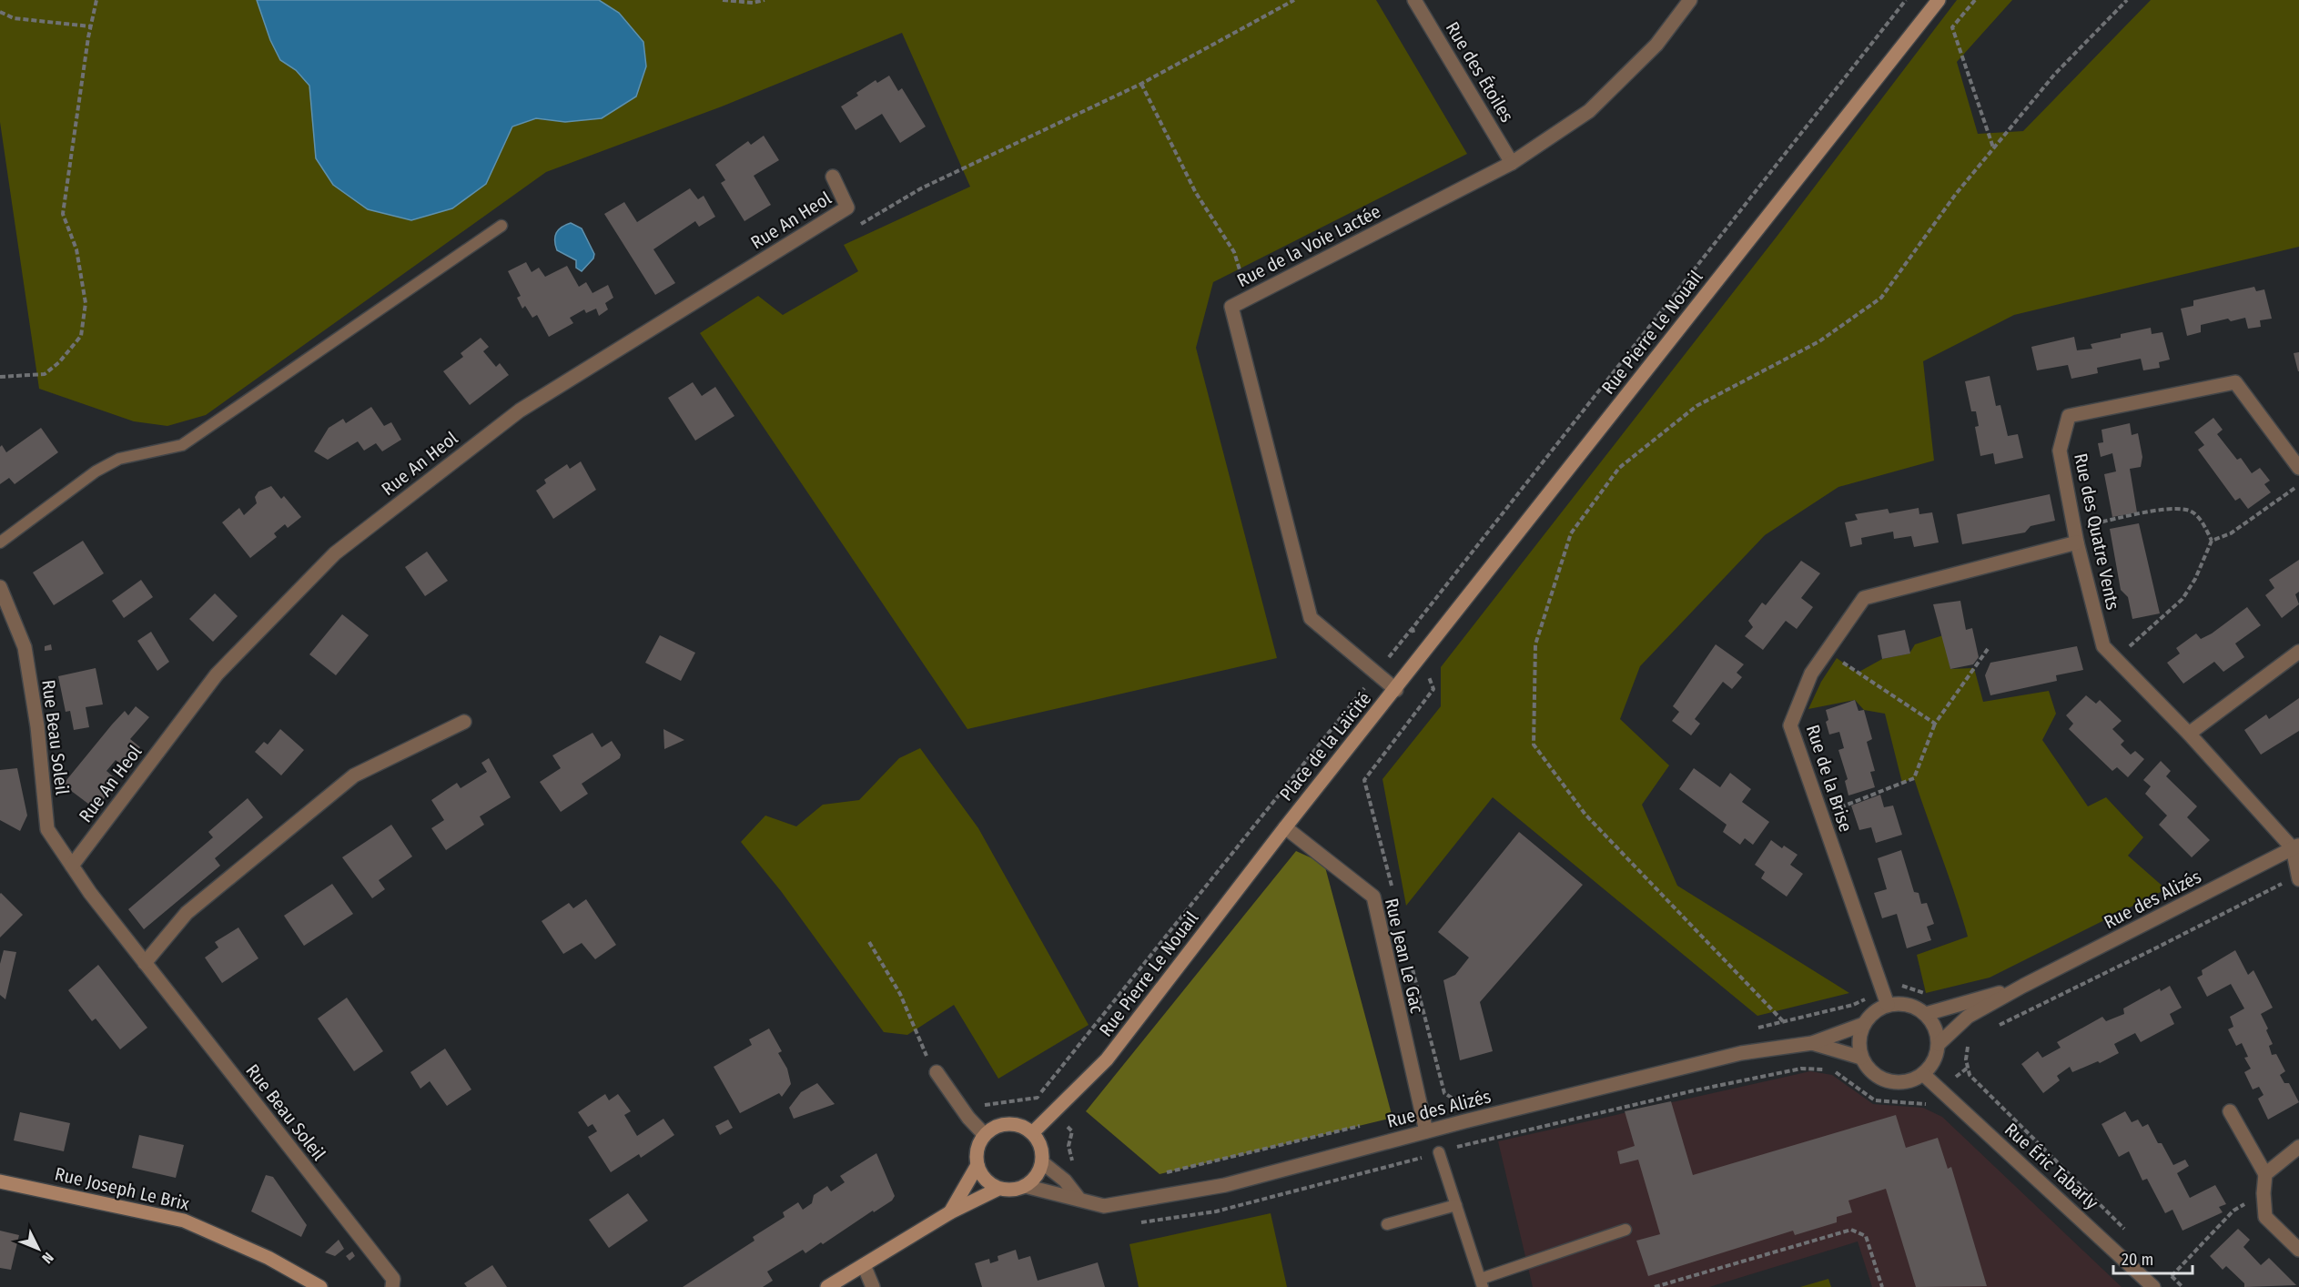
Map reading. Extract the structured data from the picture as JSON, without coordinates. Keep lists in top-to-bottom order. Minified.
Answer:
{"streets":{"street":["Rue des Étoiles","Rue An Heol","Rue de la Voie Lactée","Rue Pierre Le Nouail","Rue des Quatre Vents","Rue Beau Soleil","Place de la Laïcité","Rue de la Brise","Rue des Alizés","Rue Jean Le Gac","Rue Éric Tabarly","Rue Joseph Le Brix"]},"crossings":[["Rue des Étoiles","Rue de la Voie Lactée"],["Rue An Heol","Rue Beau Soleil"],["Rue de la Voie Lactée","Rue Pierre Le Nouail"],["Rue de la Voie Lactée","Place de la Laïcité"],["Rue Pierre Le Nouail","Place de la Laïcité"],["Rue Pierre Le Nouail","Rue des Alizés"],["Rue Pierre Le Nouail","Rue Jean Le Gac"],["Rue des Quatre Vents","Rue de la Brise"],["Rue des Quatre Vents","Rue des Alizés"],["Place de la Laïcité","Rue Jean Le Gac"],["Rue de la Brise","Rue des Alizés"],["Rue de la Brise","Rue Éric Tabarly"],["Rue des Alizés","Rue Jean Le Gac"],["Rue des Alizés","Rue Éric Tabarly"]],"scale_bar":"20 m","north":"bottom right"}
